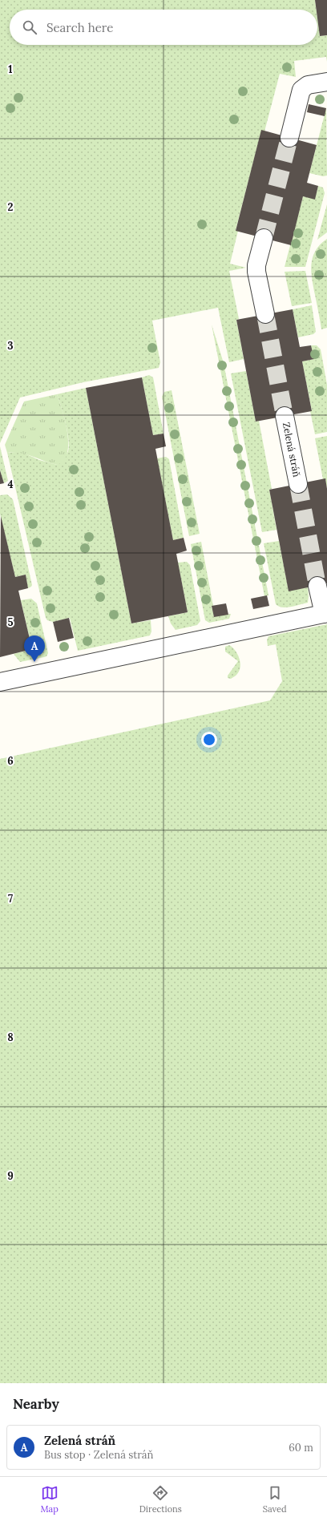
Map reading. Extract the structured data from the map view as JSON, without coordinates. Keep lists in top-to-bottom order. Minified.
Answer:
{"streets":{"street":["Zelená stráň"]},"page":{"search":"Search here","pins":"A","heading":"Nearby","list":[{"mark":"A","name":"Zelená stráň","note":"Bus stop · Zelená stráň","value":"60 m"}],"nav":["Map","Directions","Saved"]},"grid":{"rows":["1","2","3","4","5","6","7","8","9"]}}
